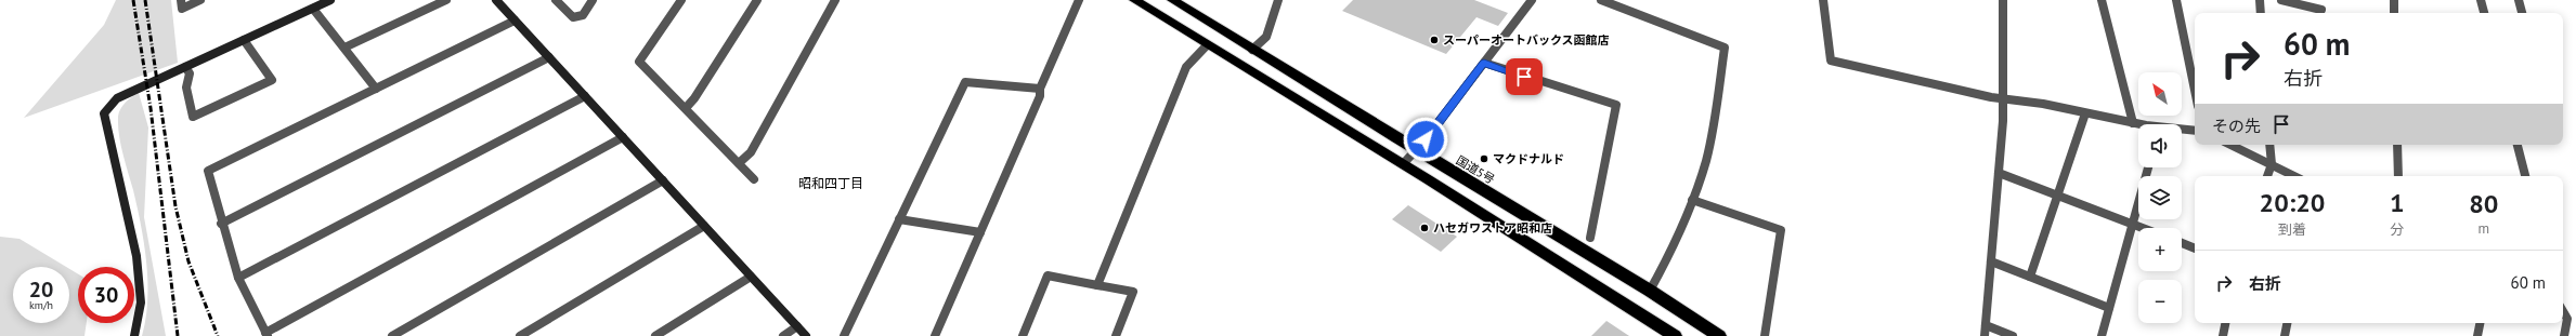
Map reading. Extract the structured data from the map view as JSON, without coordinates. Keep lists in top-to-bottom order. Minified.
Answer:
{"streets":{"highway":["国道5号"]},"districts":["昭和四丁目"],"places":["スーパーオートバックス函館店","マクドナルド","ハセガワストア昭和店"],"north":"top left","page":{"turn":["60 m","右折"],"map_buttons":["+","−"],"then":"その先","eta":["20:20","到着","1","分","80","m"],"list":[{"name":"右折","value":"60 m"}],"speed":"20 km/h","limit":"30"}}
